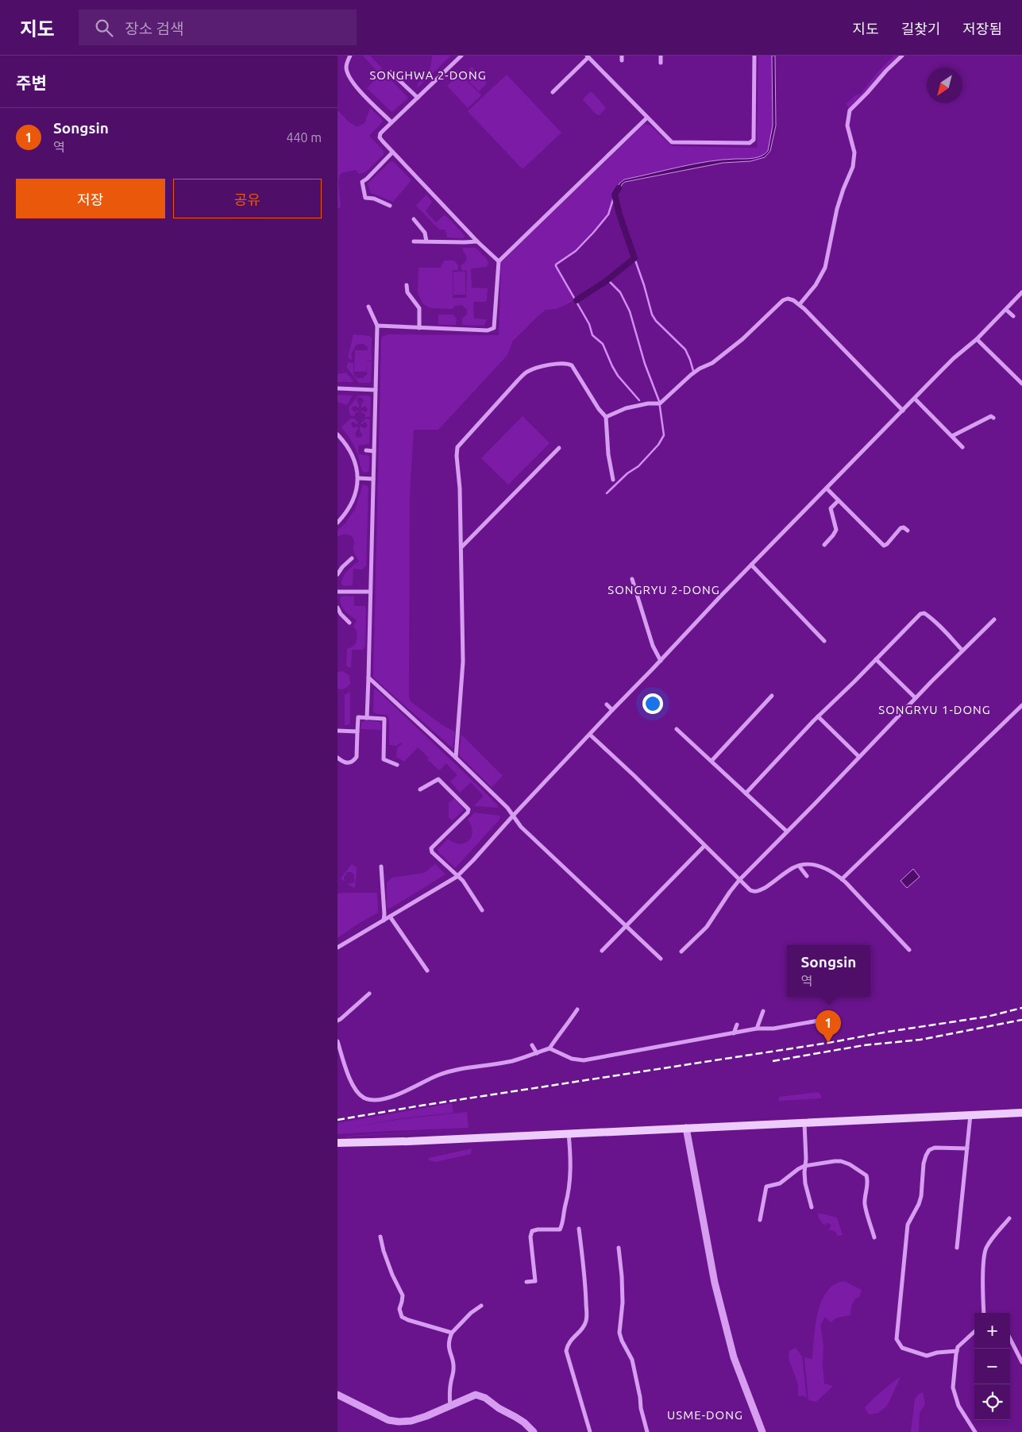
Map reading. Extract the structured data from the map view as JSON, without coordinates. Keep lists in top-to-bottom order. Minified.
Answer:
{"districts":["SONGHWA 2-DONG","SONGRYU 2-DONG","SONGRYU 1-DONG","USME-DONG"],"north":"bottom left","page":{"header":"지도","search":"장소 검색","nav":["지도","길찾기","저장됨"],"heading":"주변","list":[{"mark":"1","name":"Songsin","note":"역","value":"440 m"}],"buttons":["저장","공유"],"popup":["Songsin","역"],"pins":"1","map_buttons":["+","−"]}}
